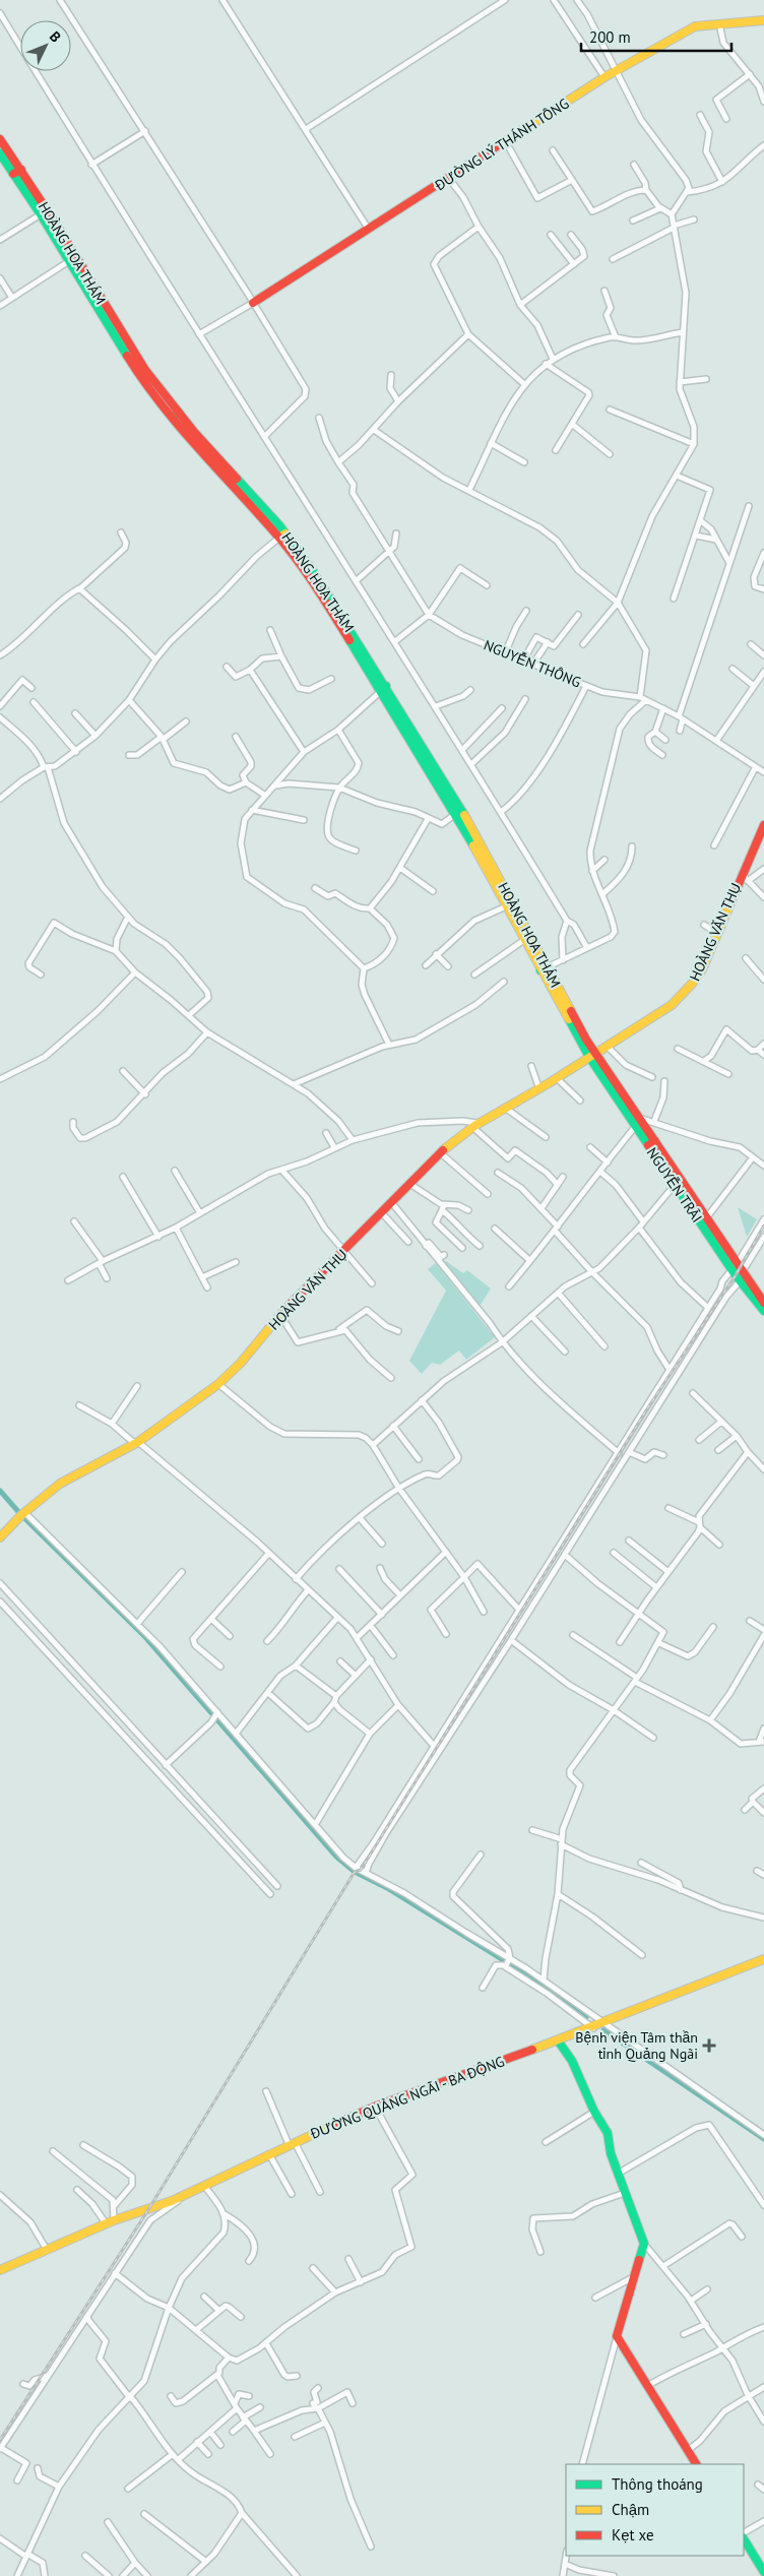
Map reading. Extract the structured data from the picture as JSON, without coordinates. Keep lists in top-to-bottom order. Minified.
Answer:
{"streets":{"main road":["ĐƯỜNG LÝ THÁNH TÔNG","HOÀNG HOA THÁM","HOÀNG VĂN THỤ","NGUYỄN TRÃI","ĐƯỜNG QUẢNG NGÃI - BA ĐỘNG"],"street":["NGUYỄN THÔNG"]},"crossings":[["HOÀNG HOA THÁM","HOÀNG VĂN THỤ"],["HOÀNG HOA THÁM","NGUYỄN TRÃI"],["HOÀNG VĂN THỤ","NGUYỄN TRÃI"]],"places":{"health":["Bệnh viện Tâm thần tỉnh Quảng Ngãi"]},"legend":["Thông thoáng","Chậm","Kẹt xe"],"scale_bar":"200 m","north":"top right"}
